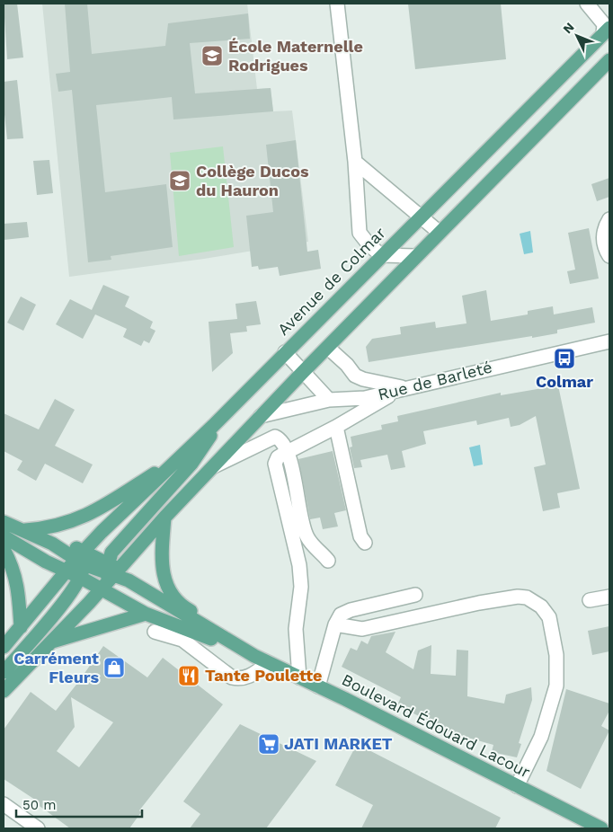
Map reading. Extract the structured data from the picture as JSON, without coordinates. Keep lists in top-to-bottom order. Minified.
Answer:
{"streets":{"main road":["Avenue de Colmar","Boulevard Édouard Lacour"],"street":["Rue de Barleté"]},"crossings":[["Avenue de Colmar","Boulevard Édouard Lacour"]],"places":{"school or university":["École Maternelle Rodrigues","Collège Ducos du Hauron"],"bus stop":["Colmar"],"shop":["Carrément Fleurs"],"restaurant":["Tante Poulette"],"supermarket":["JATI MARKET"]},"scale_bar":"50 m","north":"top left"}
